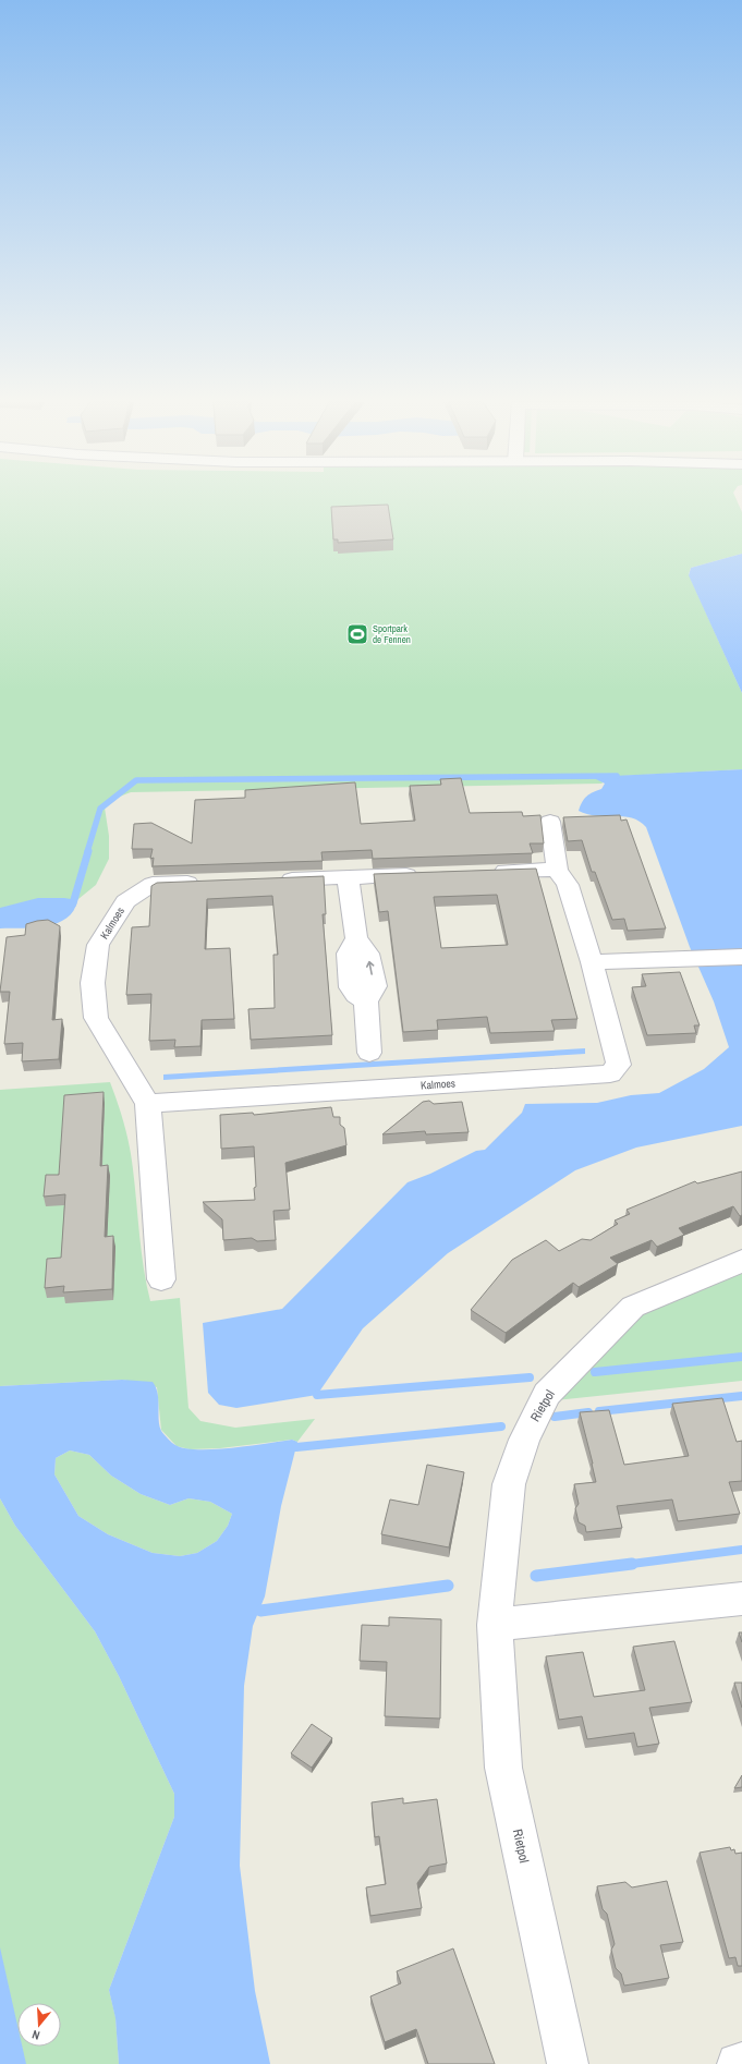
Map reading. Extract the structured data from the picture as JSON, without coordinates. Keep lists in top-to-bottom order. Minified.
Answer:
{"streets":{"street":["Kalmoes","Rietpol"]},"places":{"sports":["Sportpark de Fennen"]},"north":"bottom"}
